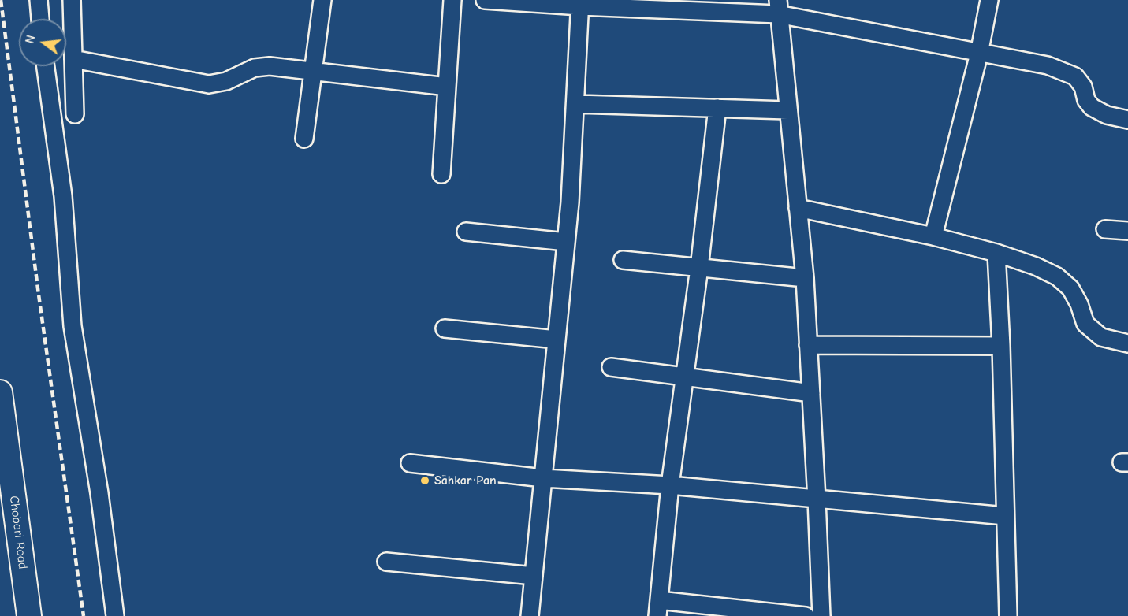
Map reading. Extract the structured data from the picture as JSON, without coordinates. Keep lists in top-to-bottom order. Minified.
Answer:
{"streets":{"street":["Chobari Road"]},"places":["Sahkar Pan"],"north":"left"}
